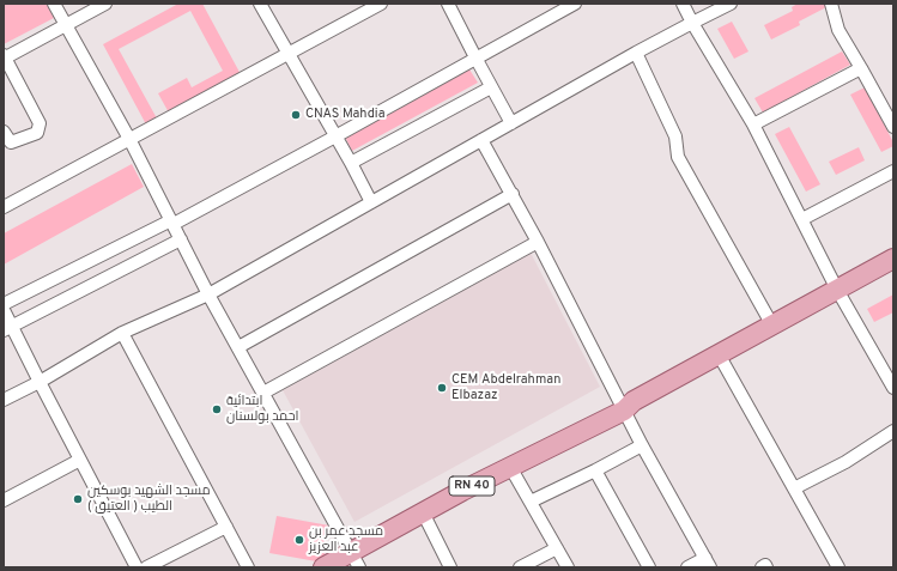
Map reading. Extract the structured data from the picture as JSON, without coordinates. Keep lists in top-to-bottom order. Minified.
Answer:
{"streets":{"main road":["RN 40"]},"places":["CNAS Mahdia","CEM Abdelrahman Elbazaz","ابتدائية احمد بولسنان","مسجد الشهيد بوسكين الطيب ( العتيق )","مسجد عمر بن عبد العزيز"]}
